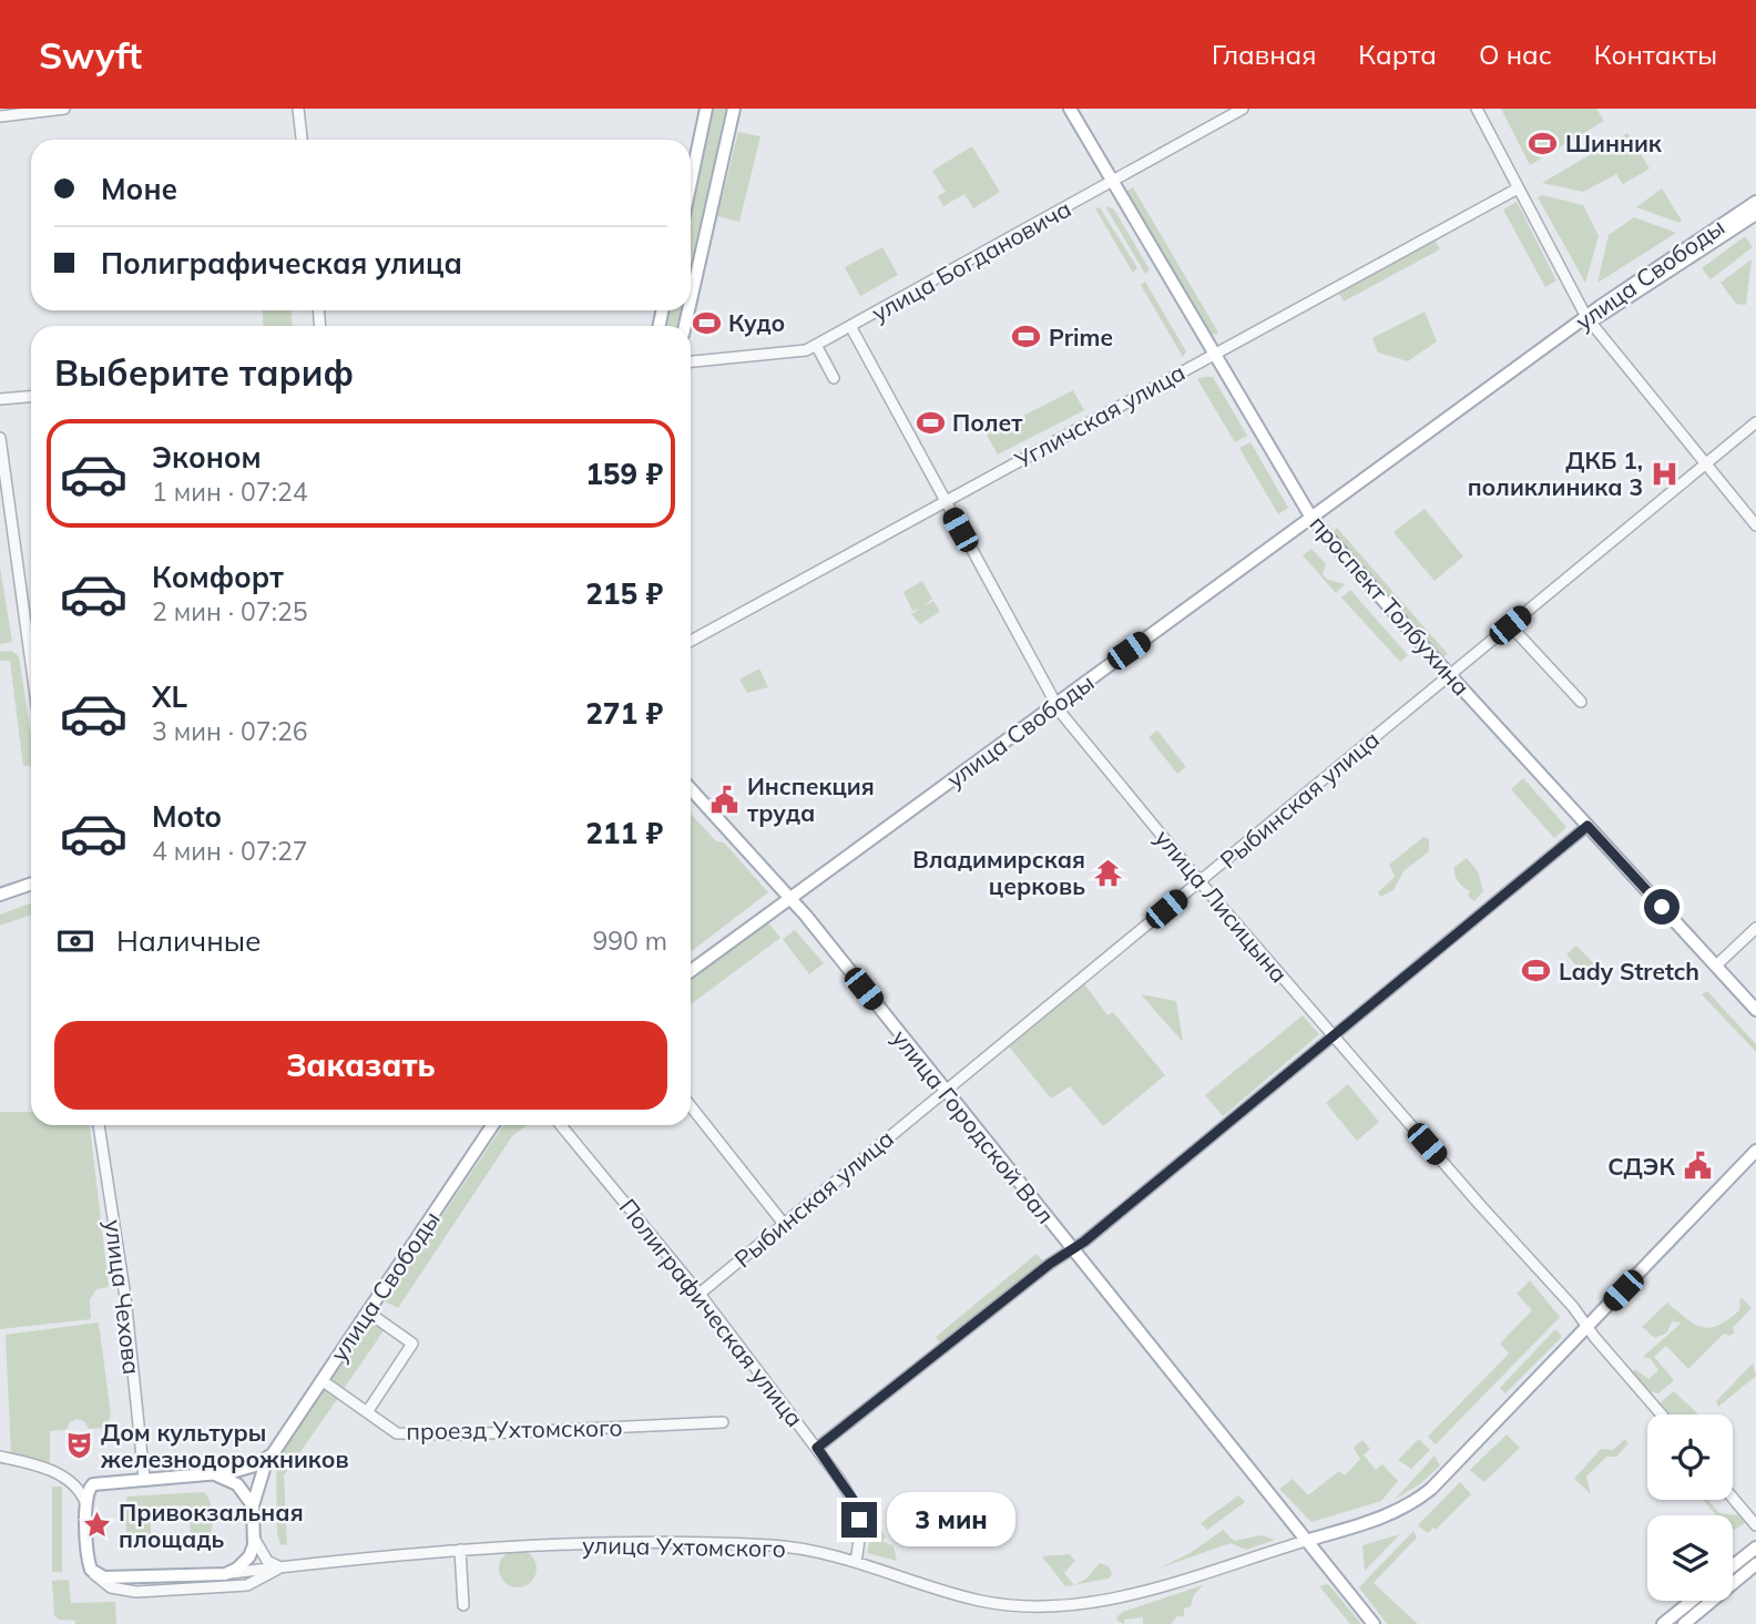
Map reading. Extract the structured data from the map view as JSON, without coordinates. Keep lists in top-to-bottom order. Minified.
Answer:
{"streets":{"main road":["улица Свободы","проспект Толбухина","улица Городской Вал"],"street":["улица Богдановича","Угличская улица","Рыбинская улица","улица Лисицына","улица Чехова","Полиграфическая улица","проезд Ухтомского","улица Ухтомского"]},"crossings":[["улица Богдановича","проспект Толбухина"],["улица Богдановича","улица Лисицына"],["улица Свободы","проспект Толбухина"],["улица Свободы","улица Лисицына"],["улица Свободы","улица Городской Вал"],["улица Свободы","проезд Ухтомского"],["Угличская улица","проспект Толбухина"],["Угличская улица","улица Лисицына"],["проспект Толбухина","Рыбинская улица"],["Рыбинская улица","улица Лисицына"],["Рыбинская улица","улица Городской Вал"],["Рыбинская улица","Полиграфическая улица"],["улица Городской Вал","улица Ухтомского"],["Полиграфическая улица","улица Ухтомского"]],"places":{"sports":["Шинник","Кудо","Prime","Полет","Lady Stretch"],"hospital":["ДКБ 1, поликлиника 3"],"public building":["Инспекция труда","СДЭК"],"temple":["Владимирская церковь"],"theatre":["Дом культуры железнодорожников"],"place":["Привокзальная площадь"]},"page":{"header":"Swyft","nav":["Главная","Карта","О нас","Контакты"],"banner":["Моне","Полиграфическая улица"],"heading":"Выберите тариф","list":[{"name":"Эконом","note":"1 мин · 07:24","value":"159 ₽"},{"name":"Комфорт","note":"2 мин · 07:25","value":"215 ₽"},{"name":"XL","note":"3 мин · 07:26","value":"271 ₽"},{"name":"Moto","note":"4 мин · 07:27","value":"211 ₽"}],"pay":["Наличные","990 m"],"buttons":"Заказать","bubble":"3 мин"}}
